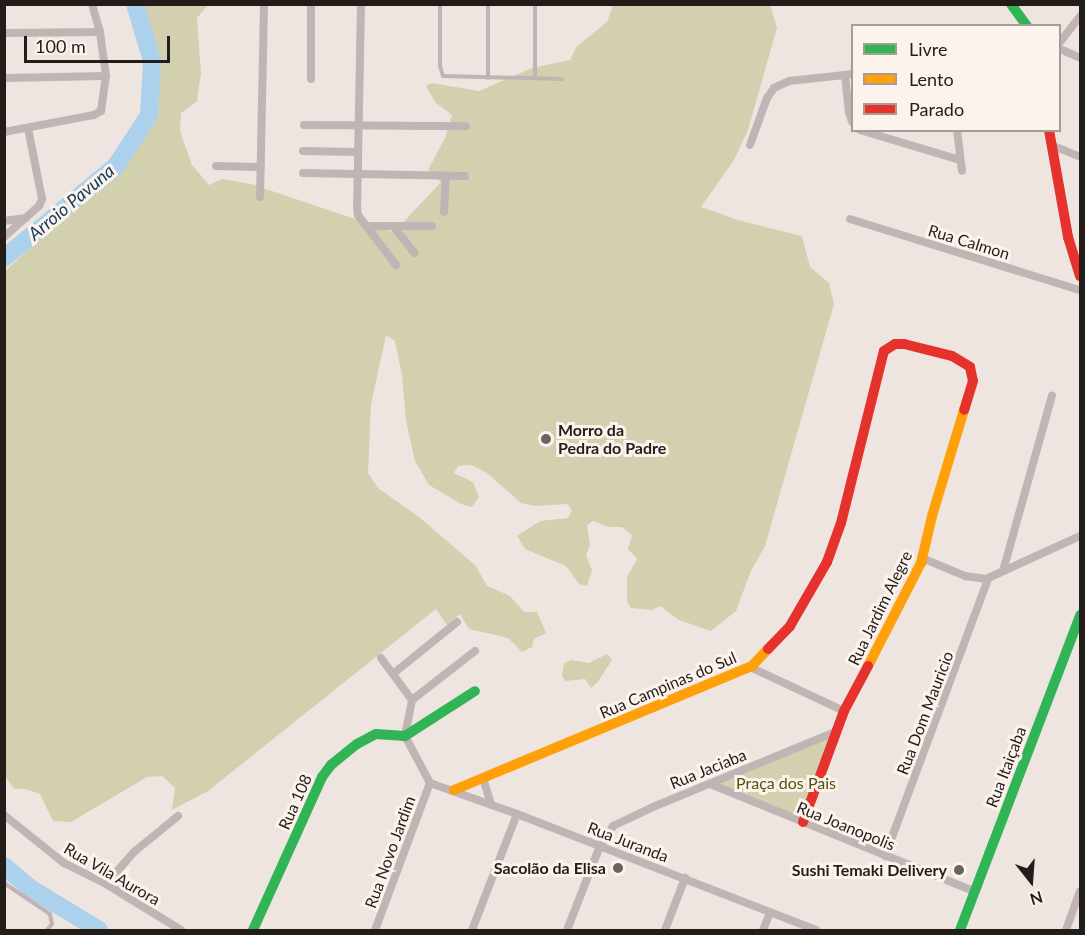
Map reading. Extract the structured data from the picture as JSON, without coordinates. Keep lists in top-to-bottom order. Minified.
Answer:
{"streets":{"street":["Rua Calmon","Rua Jardim Alegre","Rua Campinas do Sul","Rua Dom Mauricio","Rua Itaiçaba","Rua Jaciaba","Rua 108","Rua Joanopolis","Rua Juranda","Rua Novo Jardim","Rua Vila Aurora"]},"crossings":[["Rua Jardim Alegre","Rua Campinas do Sul"],["Rua Jardim Alegre","Rua Jaciaba"],["Rua Jardim Alegre","Rua Joanopolis"],["Rua Campinas do Sul","Rua Juranda"],["Rua Dom Mauricio","Rua Joanopolis"],["Rua Itaiçaba","Rua Joanopolis"],["Rua Jaciaba","Rua Joanopolis"],["Rua Jaciaba","Rua Juranda"],["Rua Juranda","Rua Novo Jardim"]],"water":["Arroio Pavuna"],"parks":["Praça dos Pais"],"places":["Morro da Pedra do Padre","Sacolão da Elisa","Sushi Temaki Delivery"],"legend":["Livre","Lento","Parado"],"scale_bar":"100 m","north":"bottom"}
